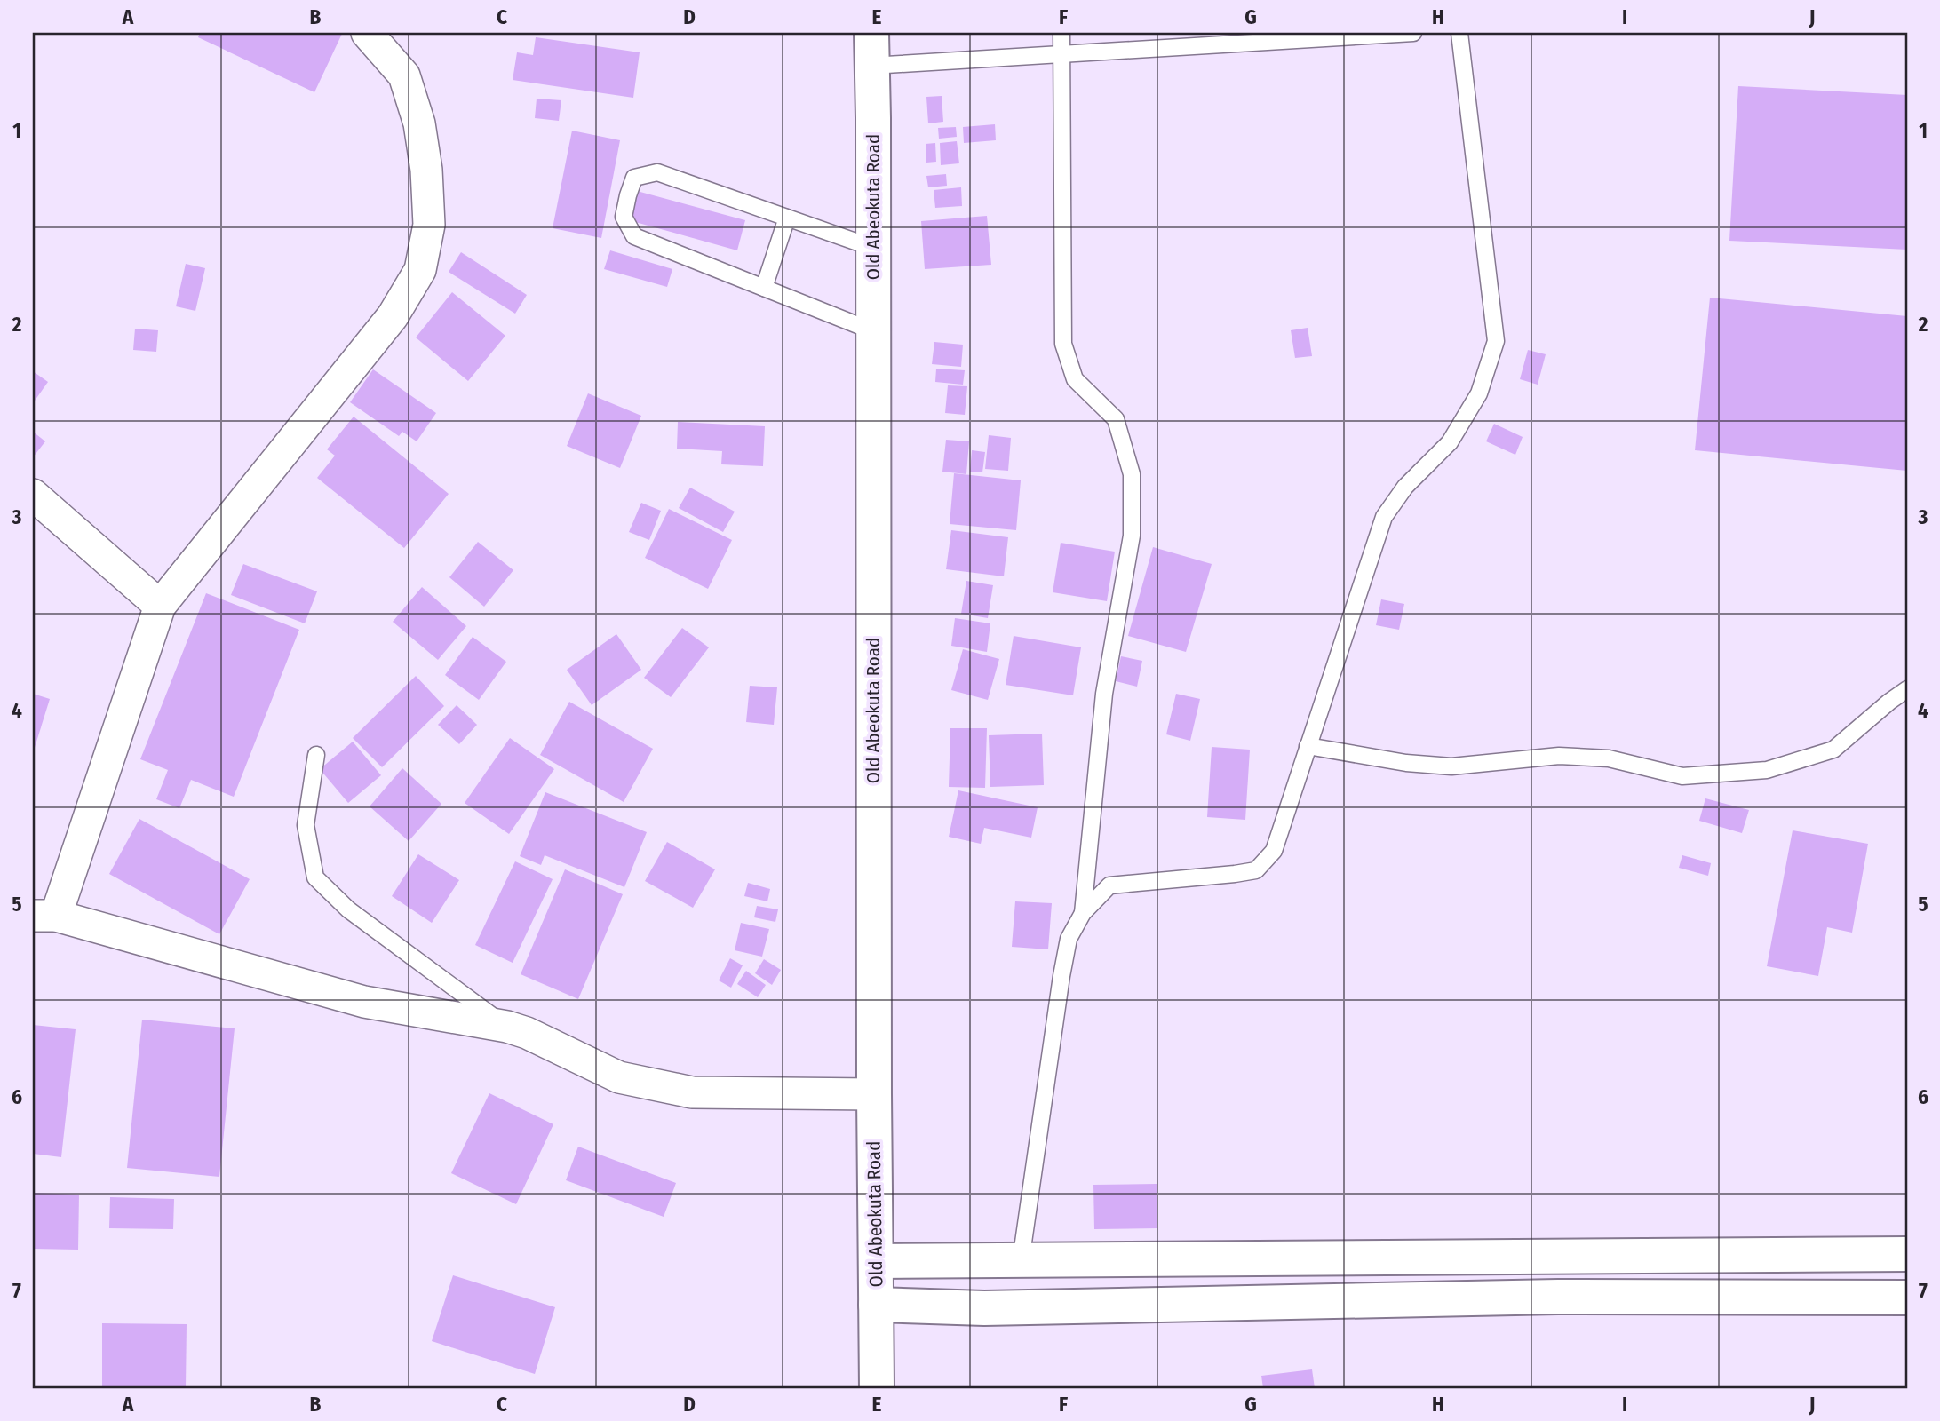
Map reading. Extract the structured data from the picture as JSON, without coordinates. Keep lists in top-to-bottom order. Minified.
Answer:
{"streets":{"main road":["Old Abeokuta Road"]},"grid":{"columns":["A","B","C","D","E","F","G","H","I","J"],"rows":["1","2","3","4","5","6","7"]}}
